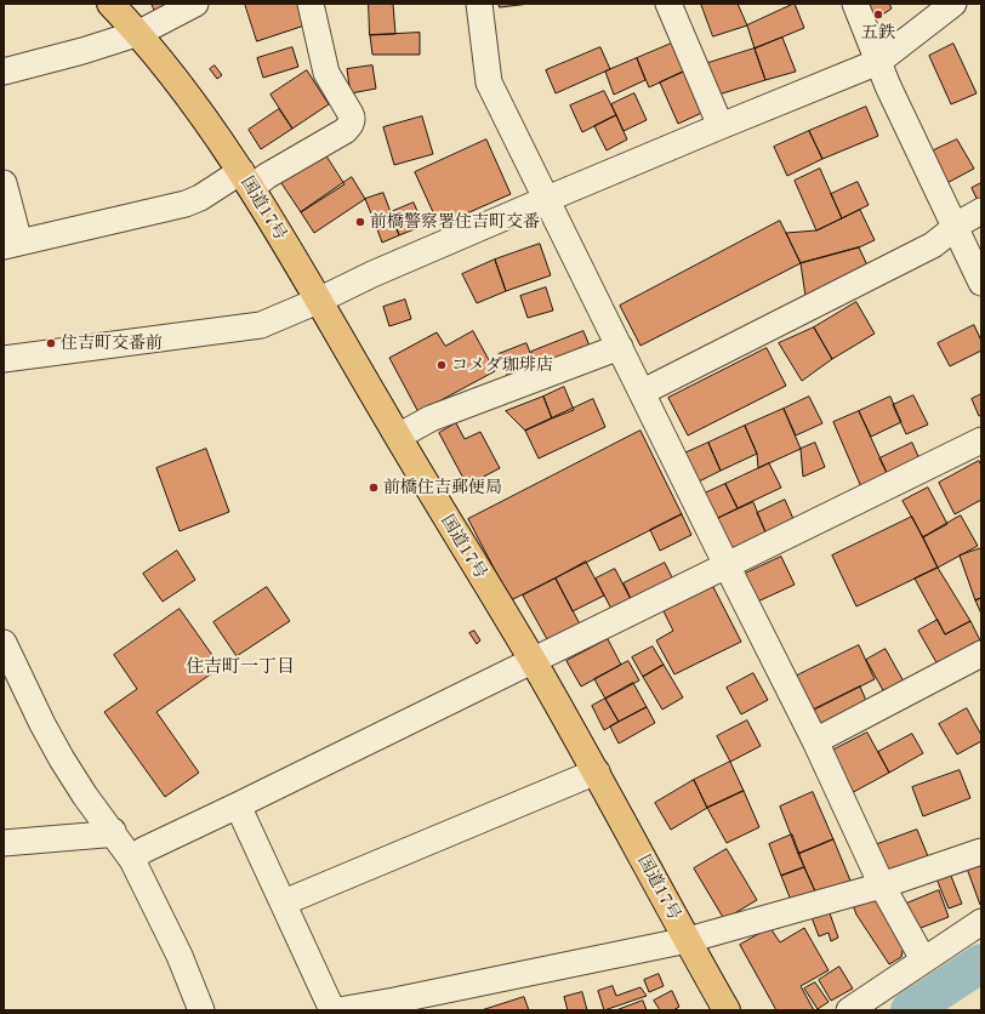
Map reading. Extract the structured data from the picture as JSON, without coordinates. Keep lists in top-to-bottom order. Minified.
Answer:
{"streets":{"highway":["国道17号"]},"districts":["住吉町一丁目"],"places":["五鉄","前橋警察署住吉町交番","住吉町交番前","コメダ珈琲店","前橋住吉郵便局"]}
